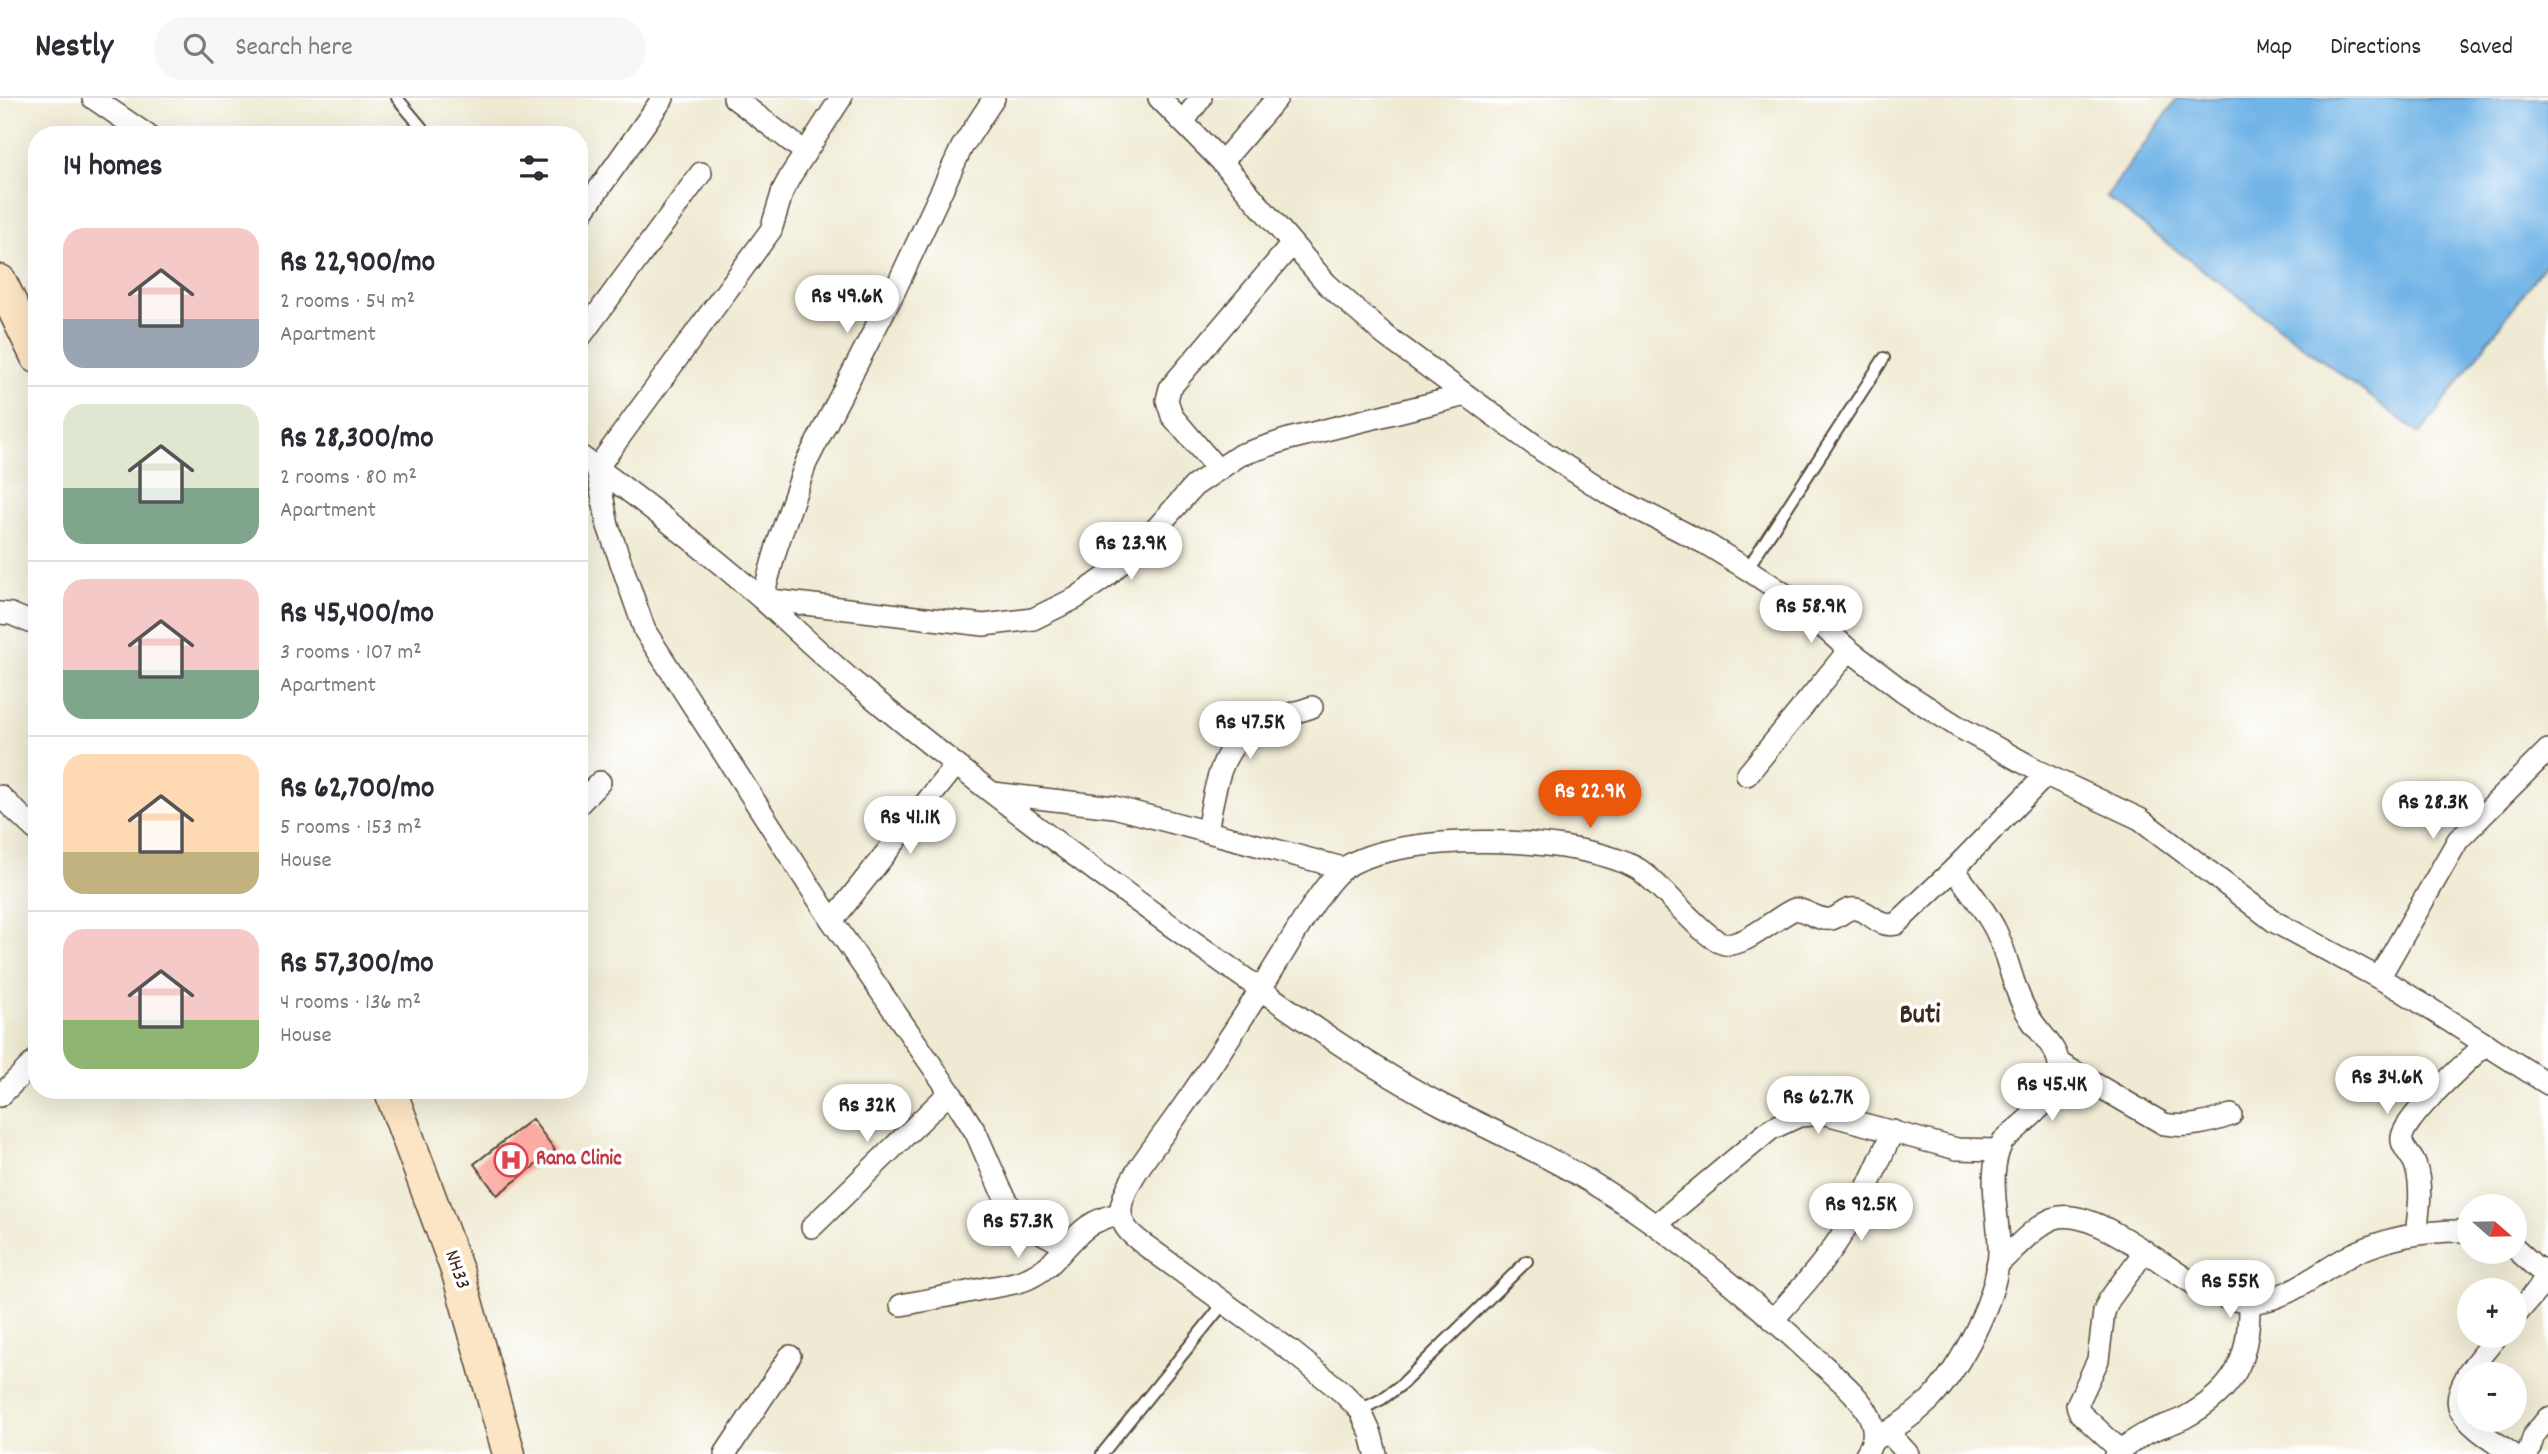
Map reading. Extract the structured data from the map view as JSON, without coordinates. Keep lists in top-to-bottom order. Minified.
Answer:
{"streets":{"main road":["NH33"]},"districts":["Buti"],"places":{"hospital":["Rana Clinic"]},"north":"right","page":{"header":"Nestly","search":"Search here","nav":["Map","Directions","Saved"],"heading":"14 homes","list":[{"name":"Rs 22,900/mo","note":"2 rooms · 54 m² · Apartment"},{"name":"Rs 28,300/mo","note":"2 rooms · 80 m² · Apartment"},{"name":"Rs 45,400/mo","note":"3 rooms · 107 m² · Apartment"},{"name":"Rs 62,700/mo","note":"5 rooms · 153 m² · House"},{"name":"Rs 57,300/mo","note":"4 rooms · 136 m² · House"}],"price":["Rs 49.6K","Rs 23.9K","Rs 58.9K","Rs 47.5K","Rs 22.9K","Rs 28.3K","Rs 41.1K","Rs 34.6K","Rs 45.4K","Rs 62.7K","Rs 32K","Rs 92.5K","Rs 57.3K","Rs 55K"],"map_buttons":["+","−"]}}
